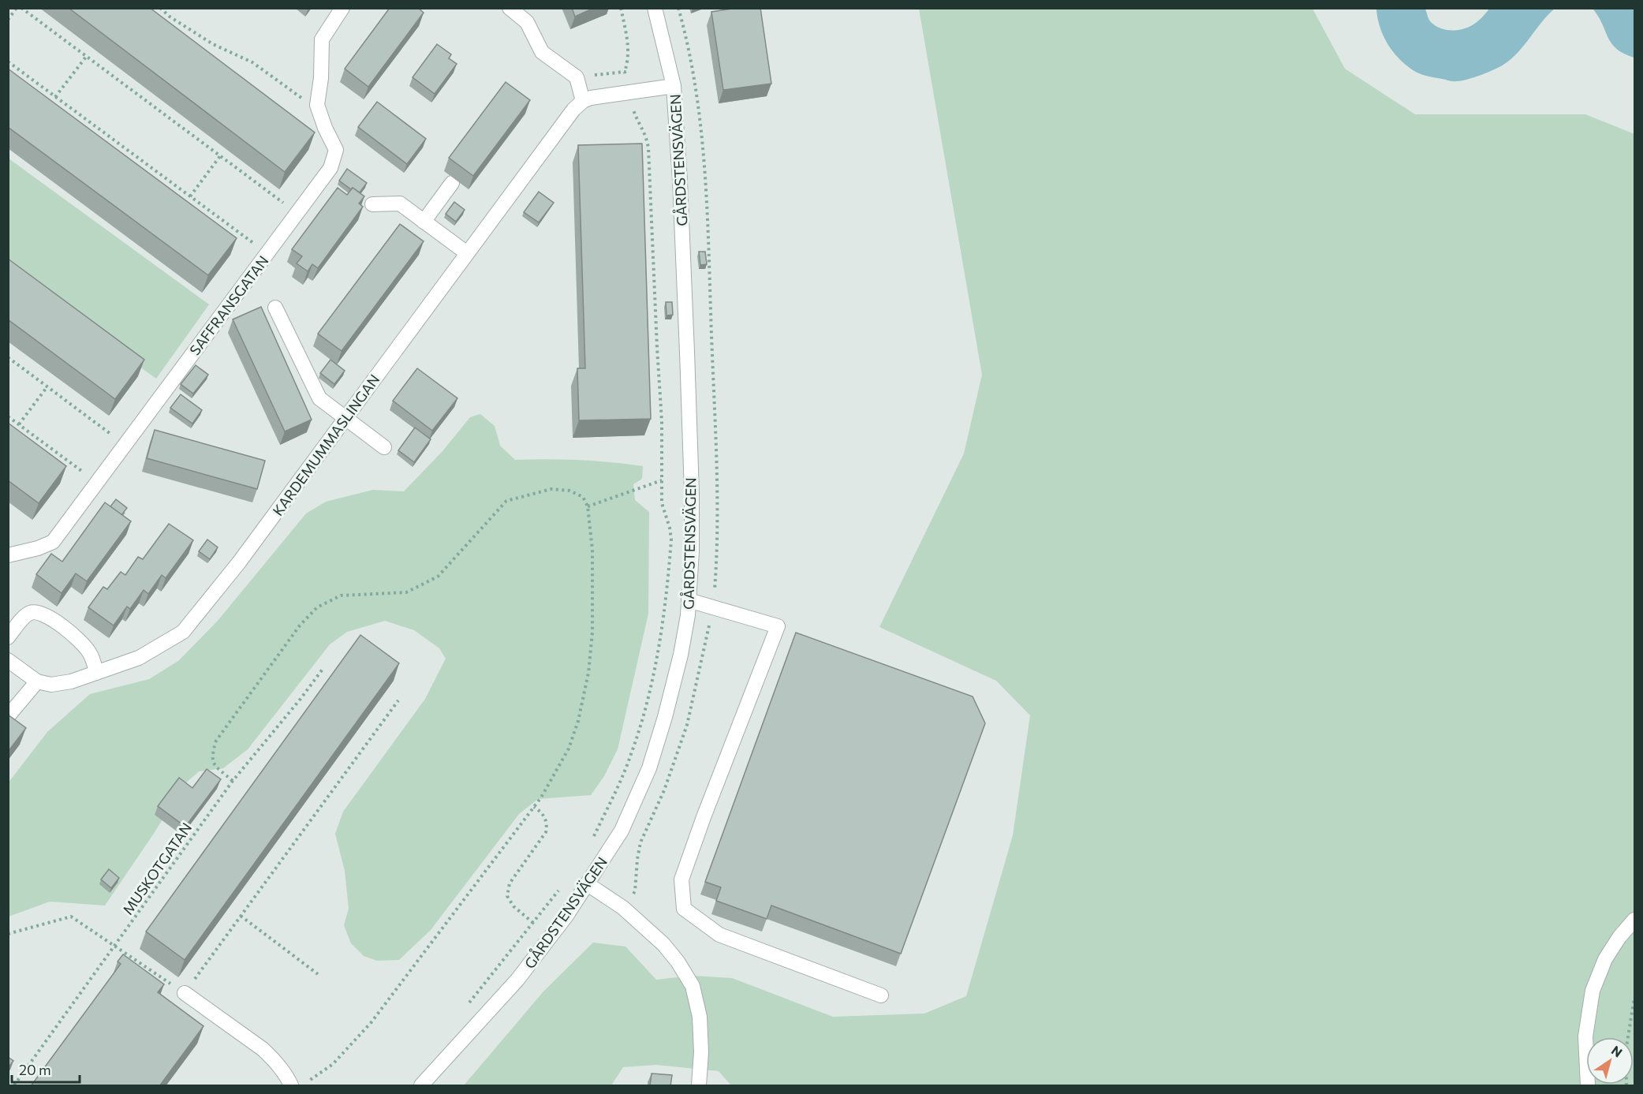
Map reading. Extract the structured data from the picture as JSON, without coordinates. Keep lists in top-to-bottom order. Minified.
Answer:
{"streets":{"street":["GÅRDSTENSVÄGEN","SAFFRANSGATAN","KARDEMUMMASLINGAN"],"path":["MUSKOTGATAN"]},"scale_bar":"20 m","north":"top right"}
